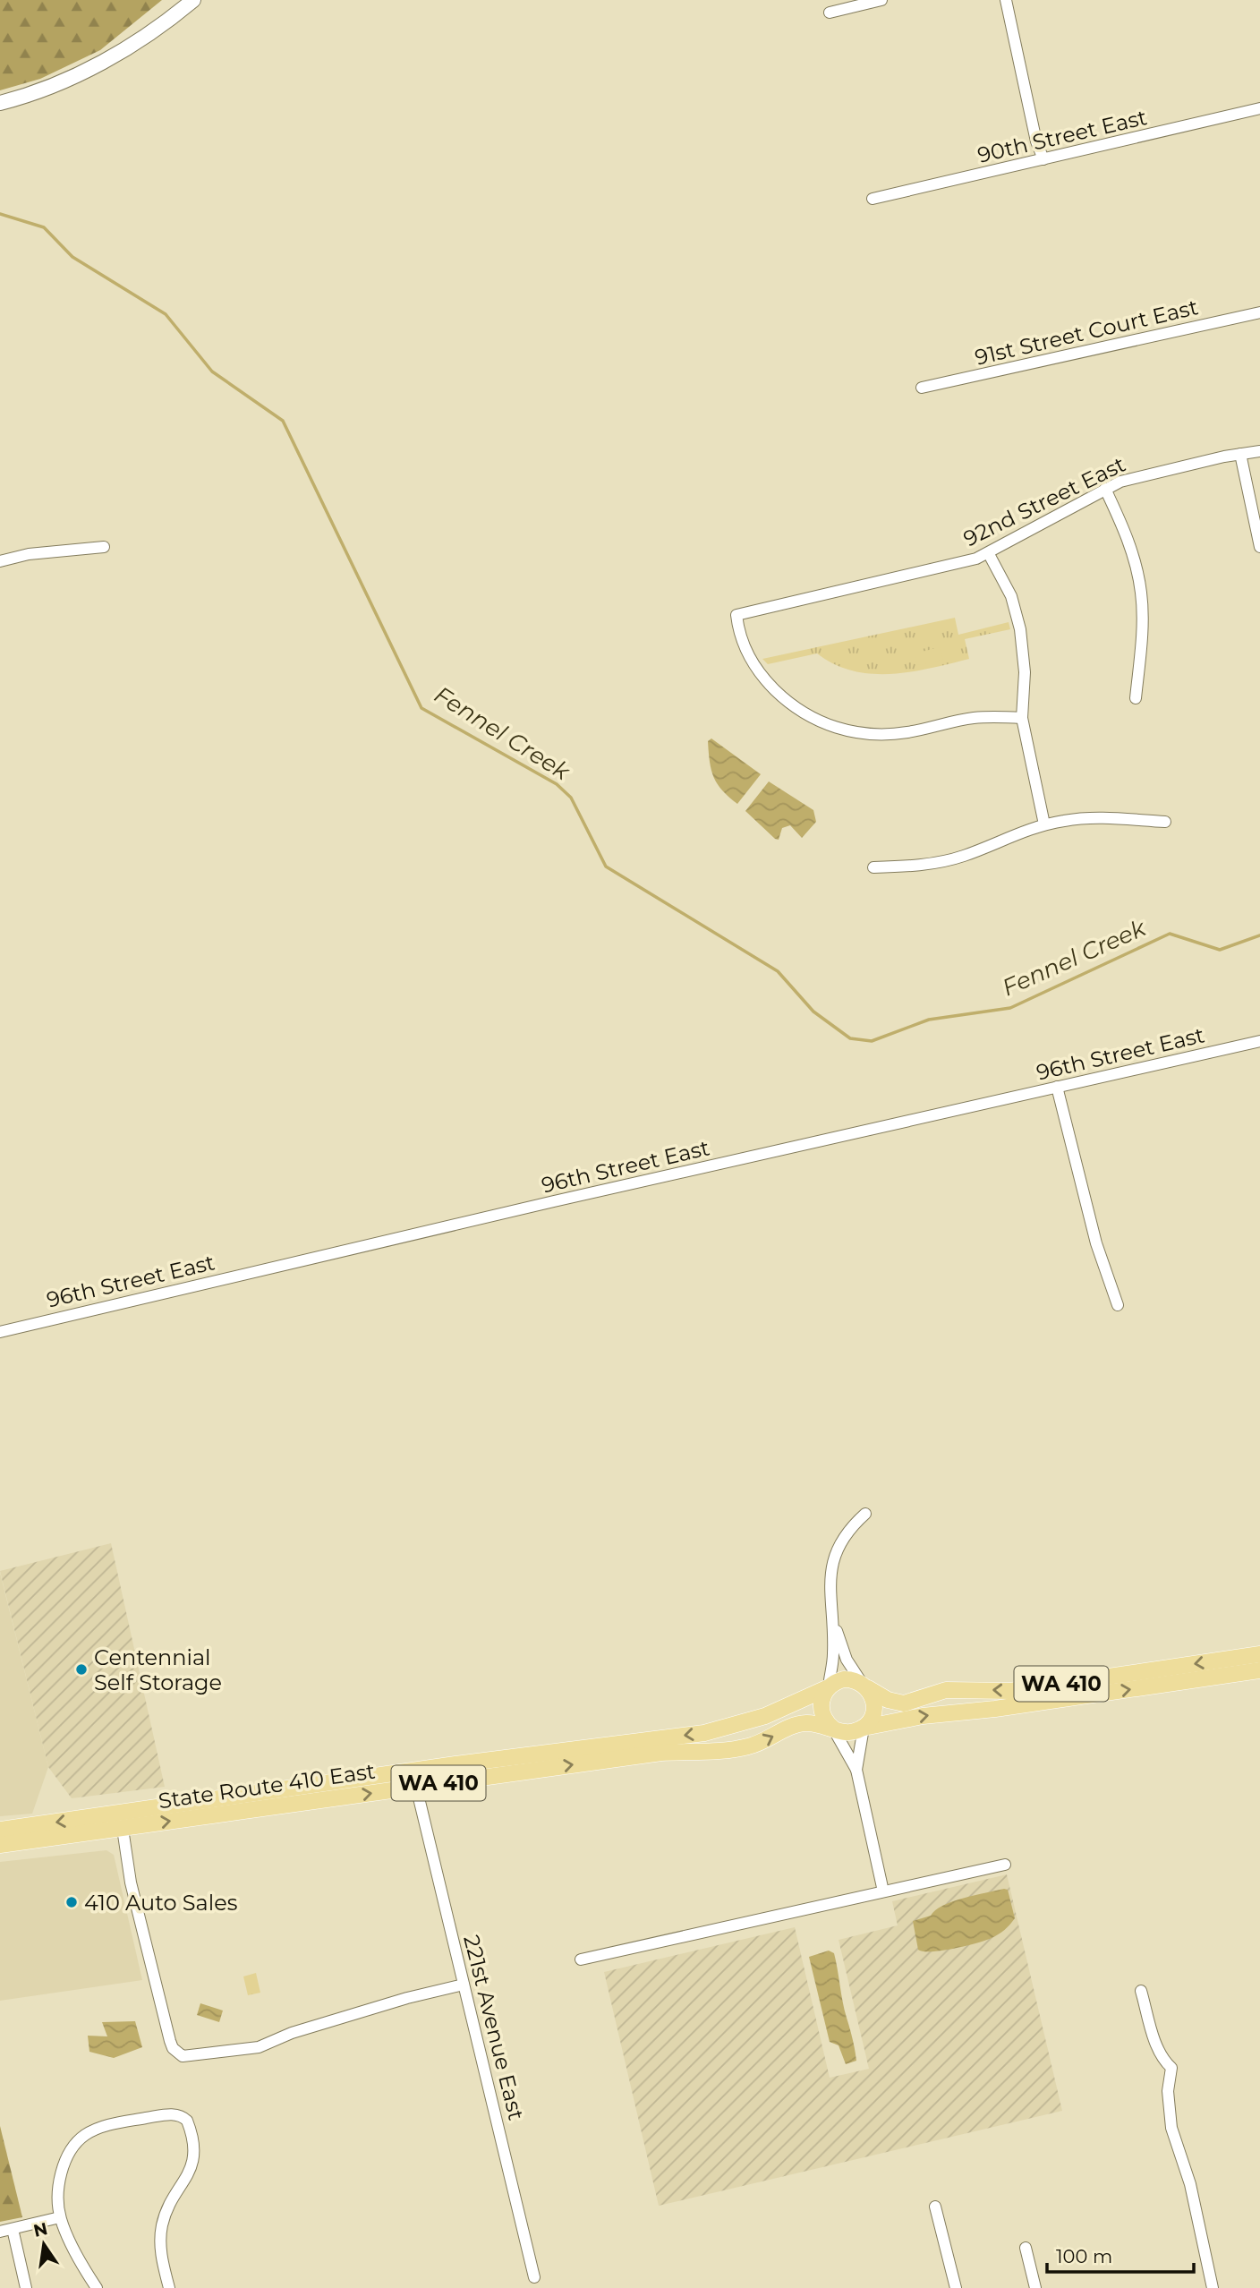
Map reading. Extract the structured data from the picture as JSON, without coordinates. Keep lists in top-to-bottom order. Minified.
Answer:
{"streets":{"main road":["WA 410","State Route 410 East"],"street":["90th Street East","91st Street Court East","92nd Street East","96th Street East","221st Avenue East"]},"crossings":[["WA 410","State Route 410 East"],["State Route 410 East","221st Avenue East"]],"water":["Fennel Creek"],"places":["Centennial Self Storage","410 Auto Sales"],"scale_bar":"100 m","north":"top"}
